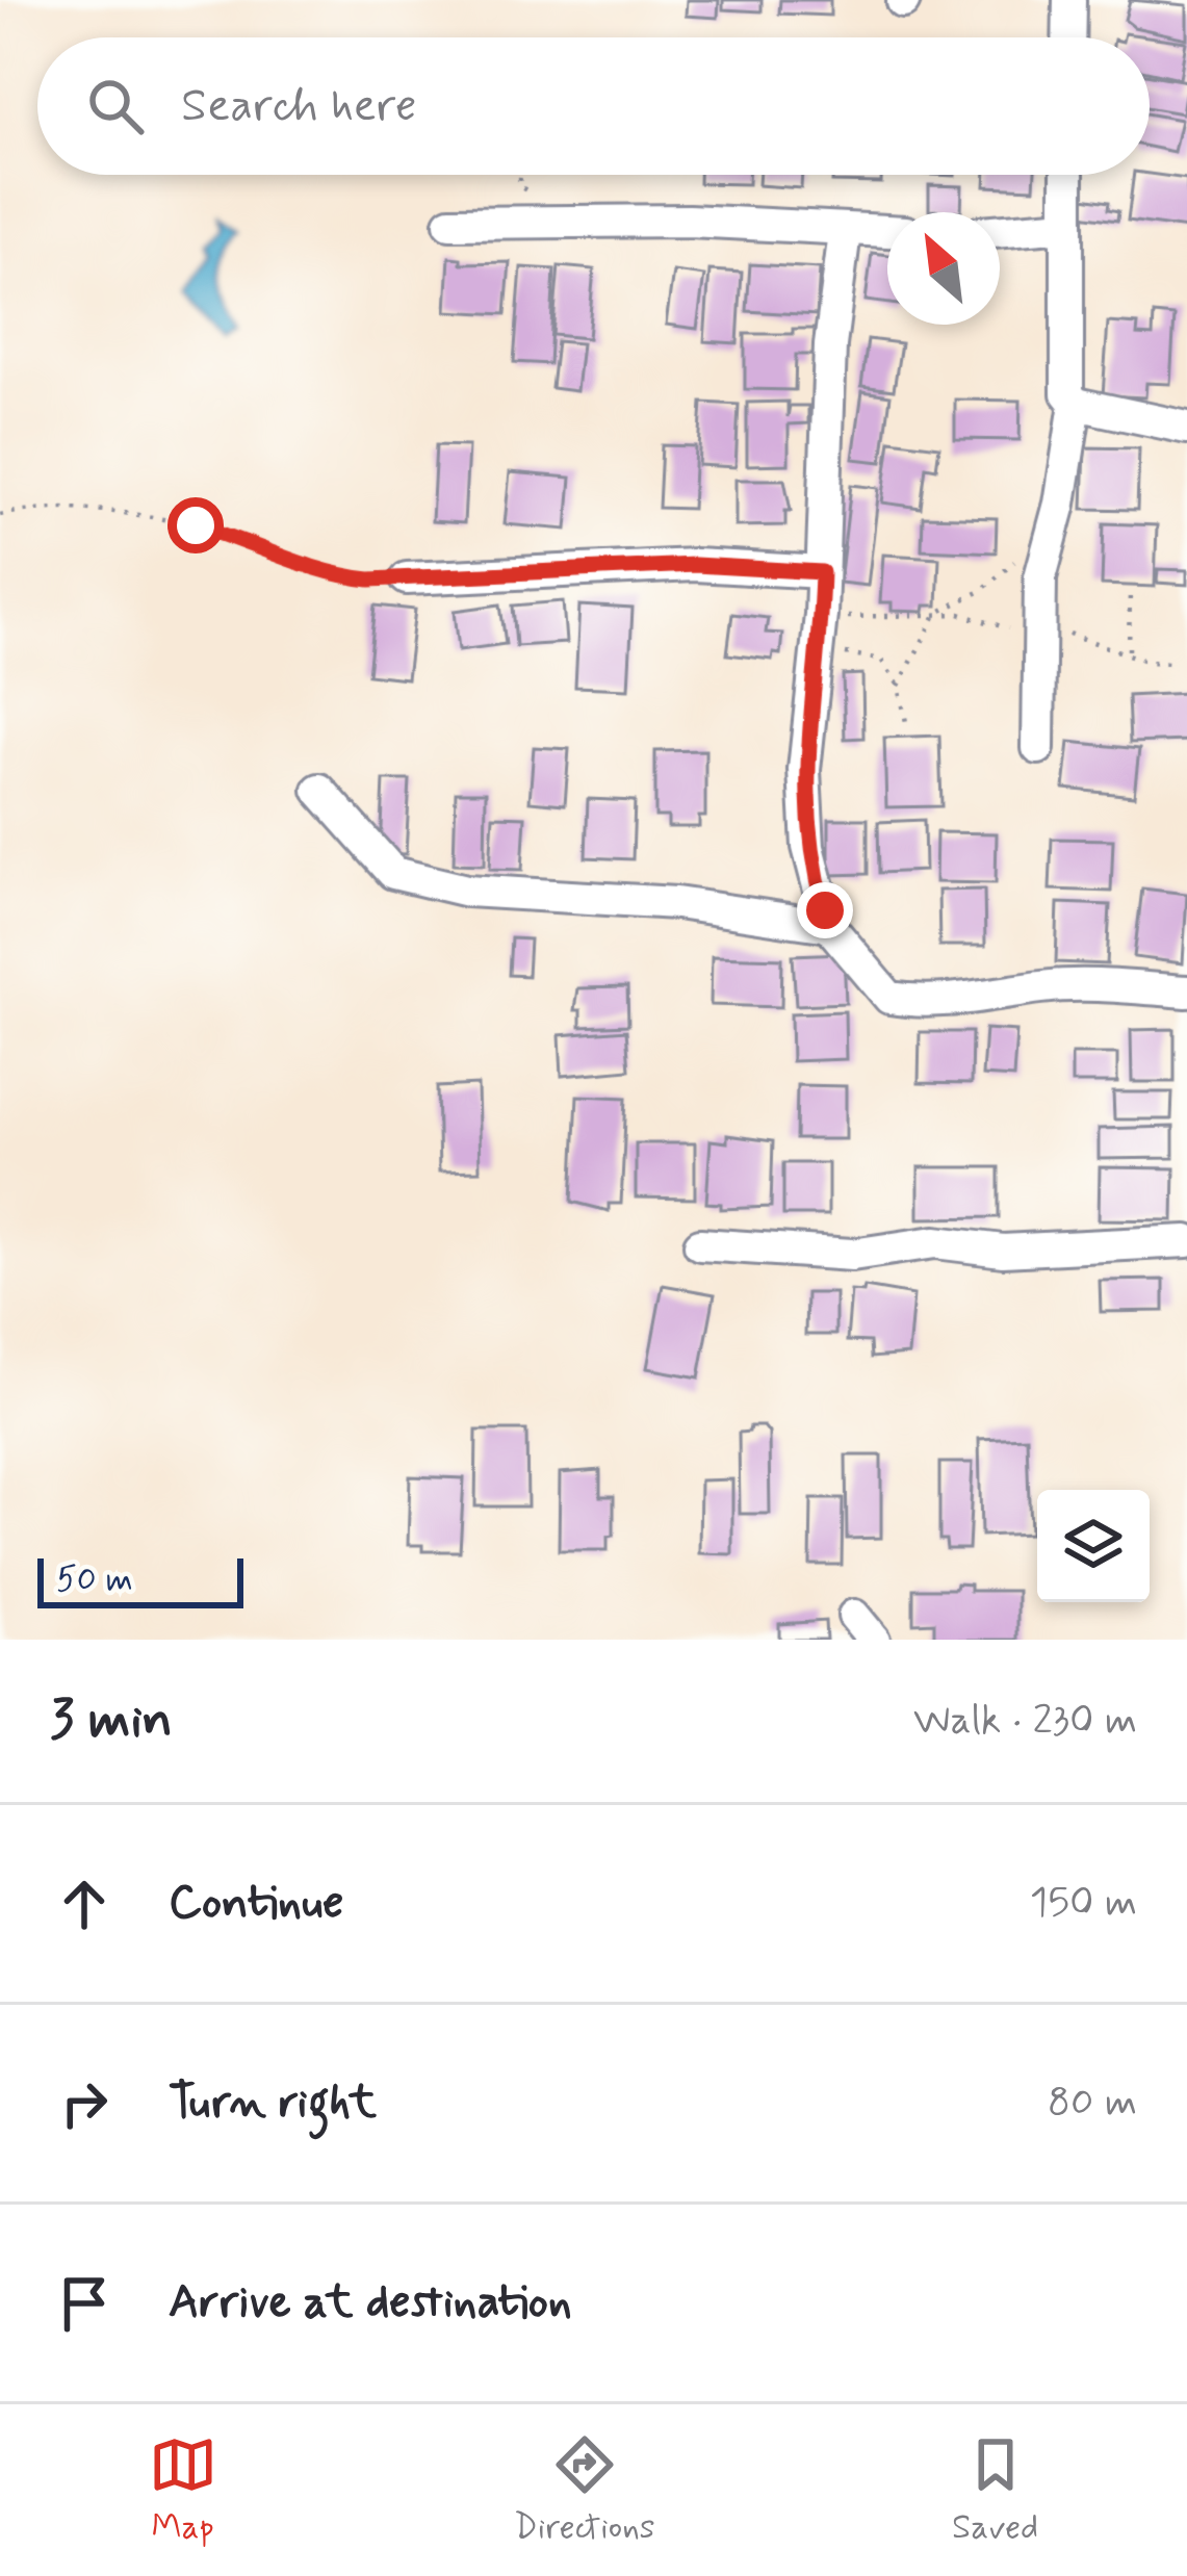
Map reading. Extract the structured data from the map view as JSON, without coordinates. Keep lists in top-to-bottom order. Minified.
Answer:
{"scale_bar":"50 m","north":"top left","page":{"search":"Search here","scale":"50 m","heading":["3 min","Walk · 230 m"],"list":[["Continue","150 m"],["Turn right","80 m"],"Arrive at destination"],"nav":["Map","Directions","Saved"]}}
